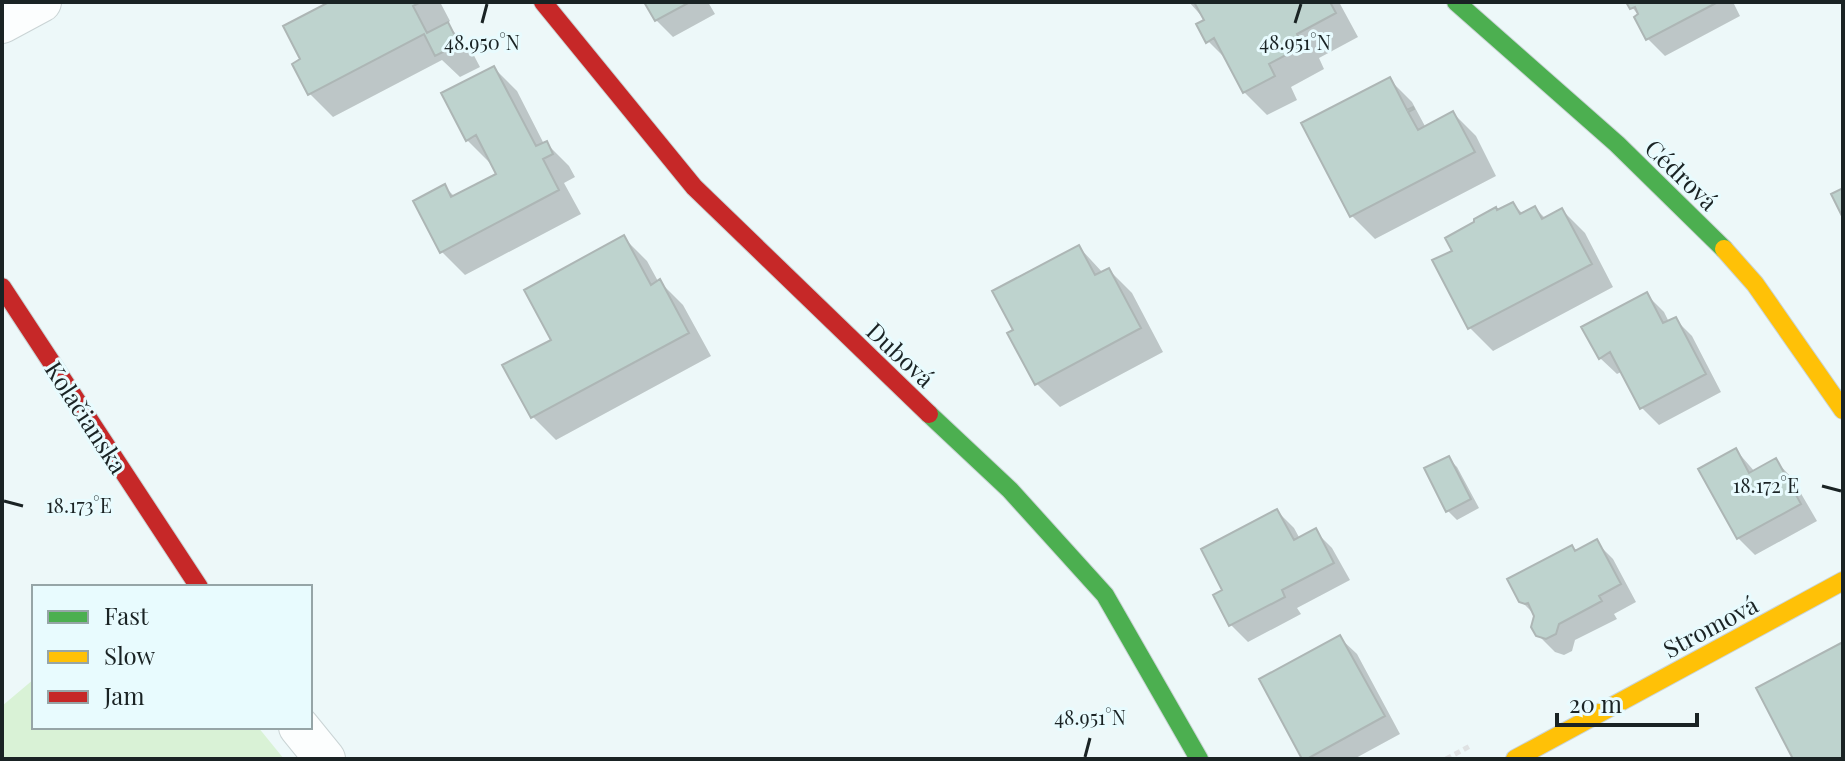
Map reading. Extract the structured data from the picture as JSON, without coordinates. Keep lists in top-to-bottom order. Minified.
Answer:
{"streets":{"street":["Cédrová","Dubová","Kolačianska","Stromová"]},"legend":["Fast","Slow","Jam"],"scale_bar":"20 m","coordinates":["48.950°N","48.951°N","18.172°E","18.173°E"]}
